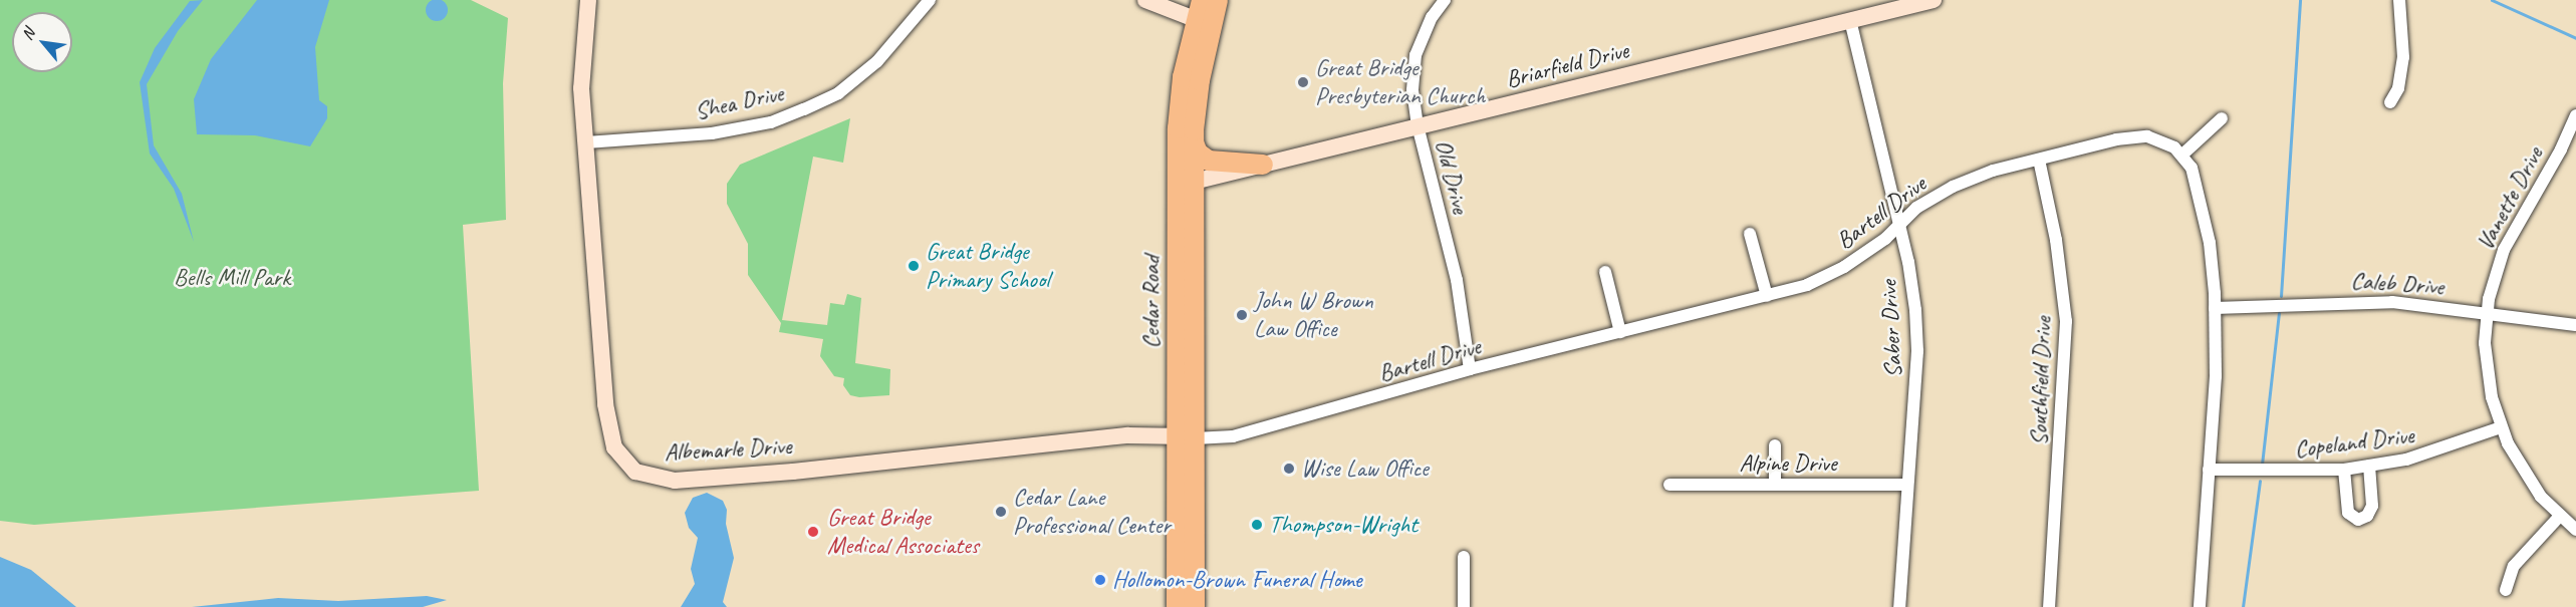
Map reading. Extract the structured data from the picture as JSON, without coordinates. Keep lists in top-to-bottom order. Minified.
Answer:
{"streets":{"main road":["Cedar Road"],"street":["Briarfield Drive","Shea Drive","Old Drive","Vanette Drive","Bartell Drive","Caleb Drive","Saber Drive","Southfield Drive","Copeland Drive","Albemarle Drive","Alpine Drive"]},"crossings":[["Briarfield Drive","Old Drive"],["Briarfield Drive","Cedar Road"],["Briarfield Drive","Saber Drive"],["Shea Drive","Albemarle Drive"],["Old Drive","Bartell Drive"],["Vanette Drive","Caleb Drive"],["Vanette Drive","Copeland Drive"],["Bartell Drive","Cedar Road"],["Bartell Drive","Saber Drive"],["Bartell Drive","Southfield Drive"],["Bartell Drive","Albemarle Drive"],["Cedar Road","Albemarle Drive"],["Saber Drive","Alpine Drive"]],"parks":["Bells Mill Park"],"places":["Great Bridge Presbyterian Church","Great Bridge Primary School","John W Brown Law Office","Wise Law Office","Cedar Lane Professional Center","Thompson-Wright","Great Bridge Medical Associates","Hollomon-Brown Funeral Home"],"north":"top left"}
